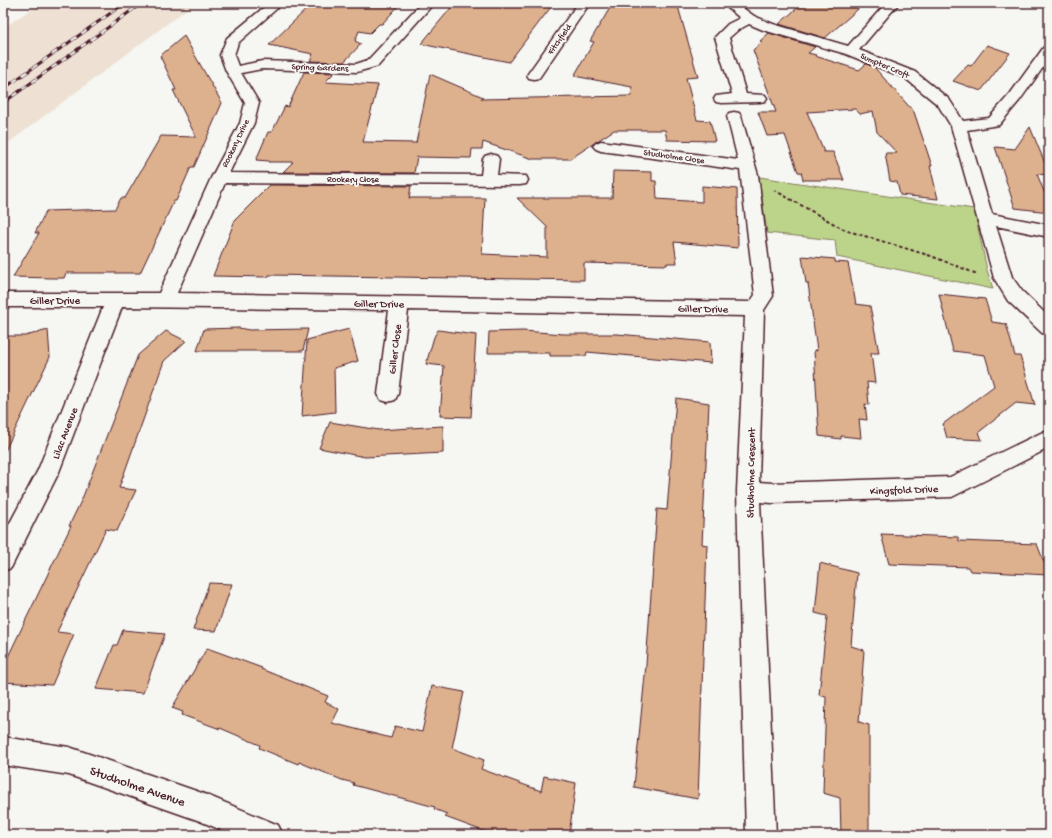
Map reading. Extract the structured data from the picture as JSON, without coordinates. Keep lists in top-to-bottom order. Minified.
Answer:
{"streets":{"street":["Fitchfield","Sumpter Croft","Spring Gardens","Rookery Drive","Studholme Close","Rookery Close","Giller Drive","Giller Close","Lilac Avenue","Studholme Crescent","Kingsfold Drive","Studholme Avenue"]},"crossings":[["Spring Gardens","Rookery Drive"],["Rookery Drive","Rookery Close"],["Rookery Drive","Giller Drive"],["Studholme Close","Studholme Crescent"],["Giller Drive","Giller Close"],["Giller Drive","Lilac Avenue"],["Giller Drive","Studholme Crescent"],["Studholme Crescent","Kingsfold Drive"]]}
